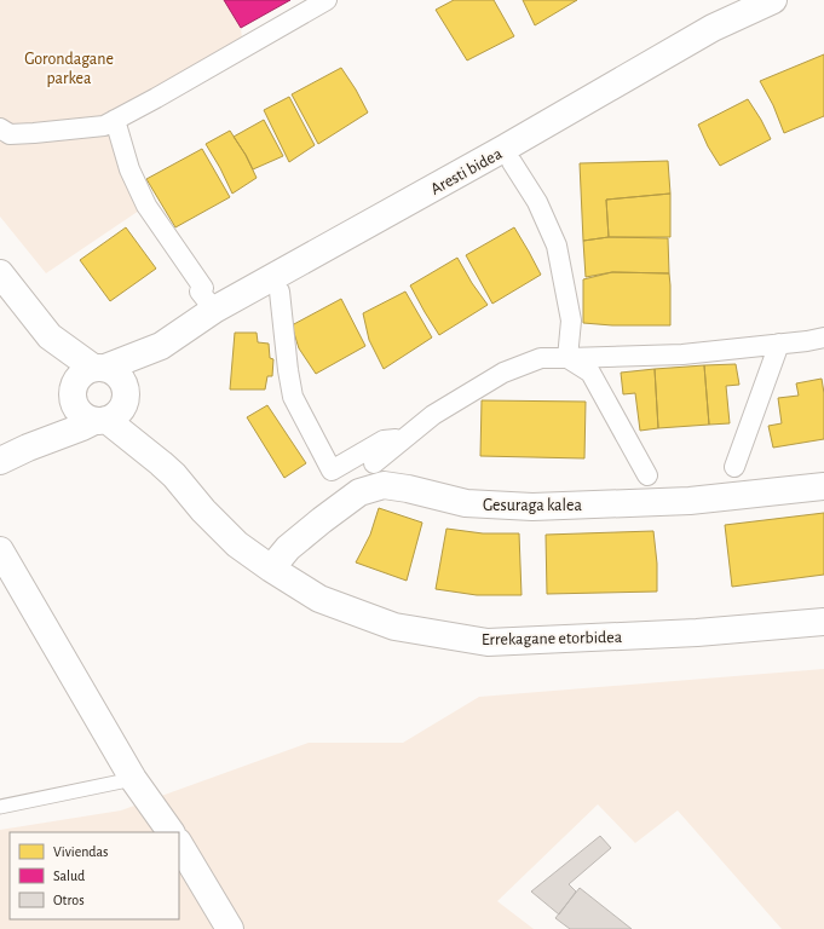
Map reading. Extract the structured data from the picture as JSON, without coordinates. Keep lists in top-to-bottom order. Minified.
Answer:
{"streets":{"street":["Aresti bidea","Gesuraga kalea","Errekagane etorbidea"]},"crossings":[["Aresti bidea","Errekagane etorbidea"],["Gesuraga kalea","Errekagane etorbidea"]],"parks":["Gorondagane parkea"],"legend":["Viviendas","Salud","Otros"]}
